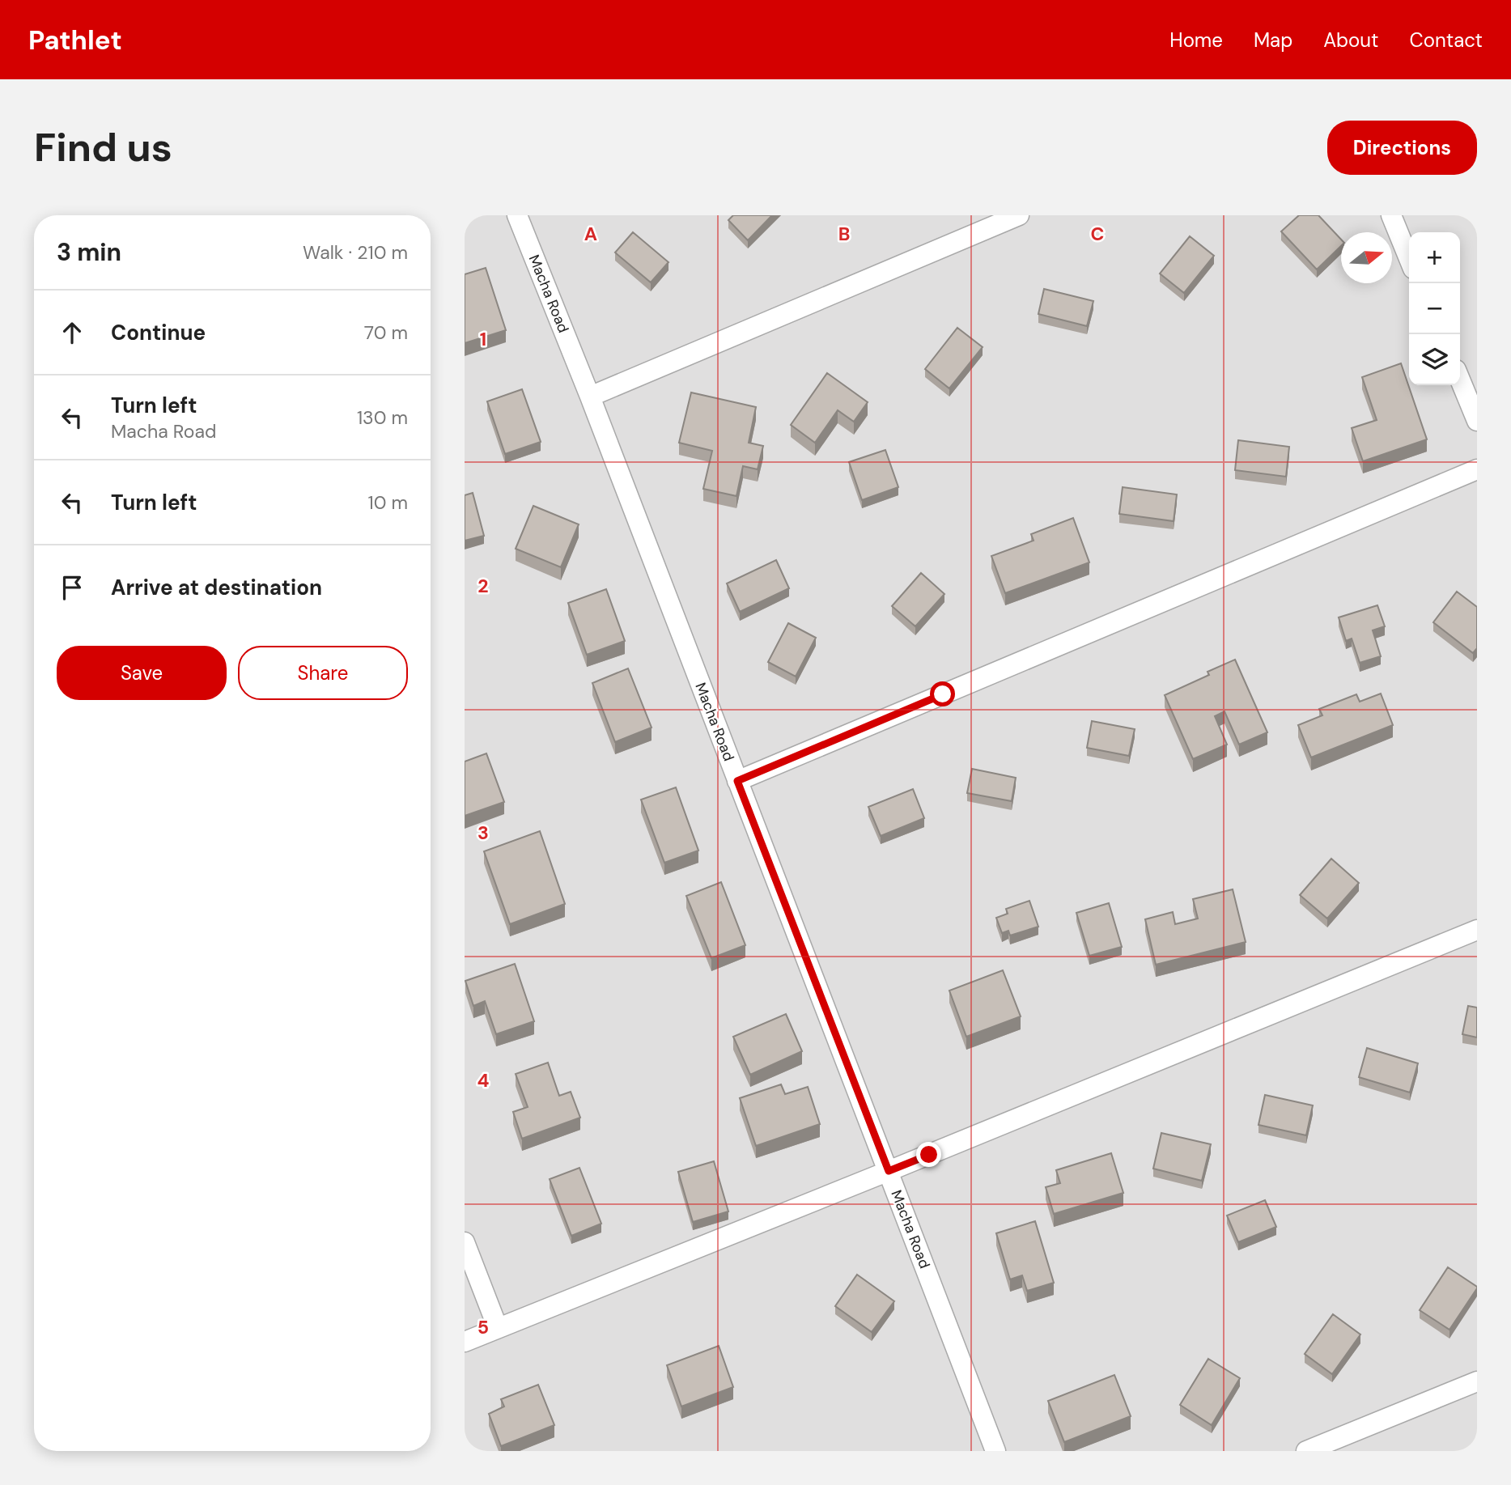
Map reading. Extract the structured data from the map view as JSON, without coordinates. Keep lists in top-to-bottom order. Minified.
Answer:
{"streets":{"street":["Macha Road"]},"north":"right","page":{"header":"Pathlet","nav":["Home","Map","About","Contact"],"buttons":["Directions",["Save","Share"]],"title":"Find us","heading":["3 min","Walk · 210 m"],"map_buttons":["+","−"],"list":[["Continue","70 m"],["Turn left","Macha Road","130 m"],["Turn left","10 m"],"Arrive at destination"]},"grid":{"columns":["A","B","C"],"rows":["1","2","3","4","5"]}}
